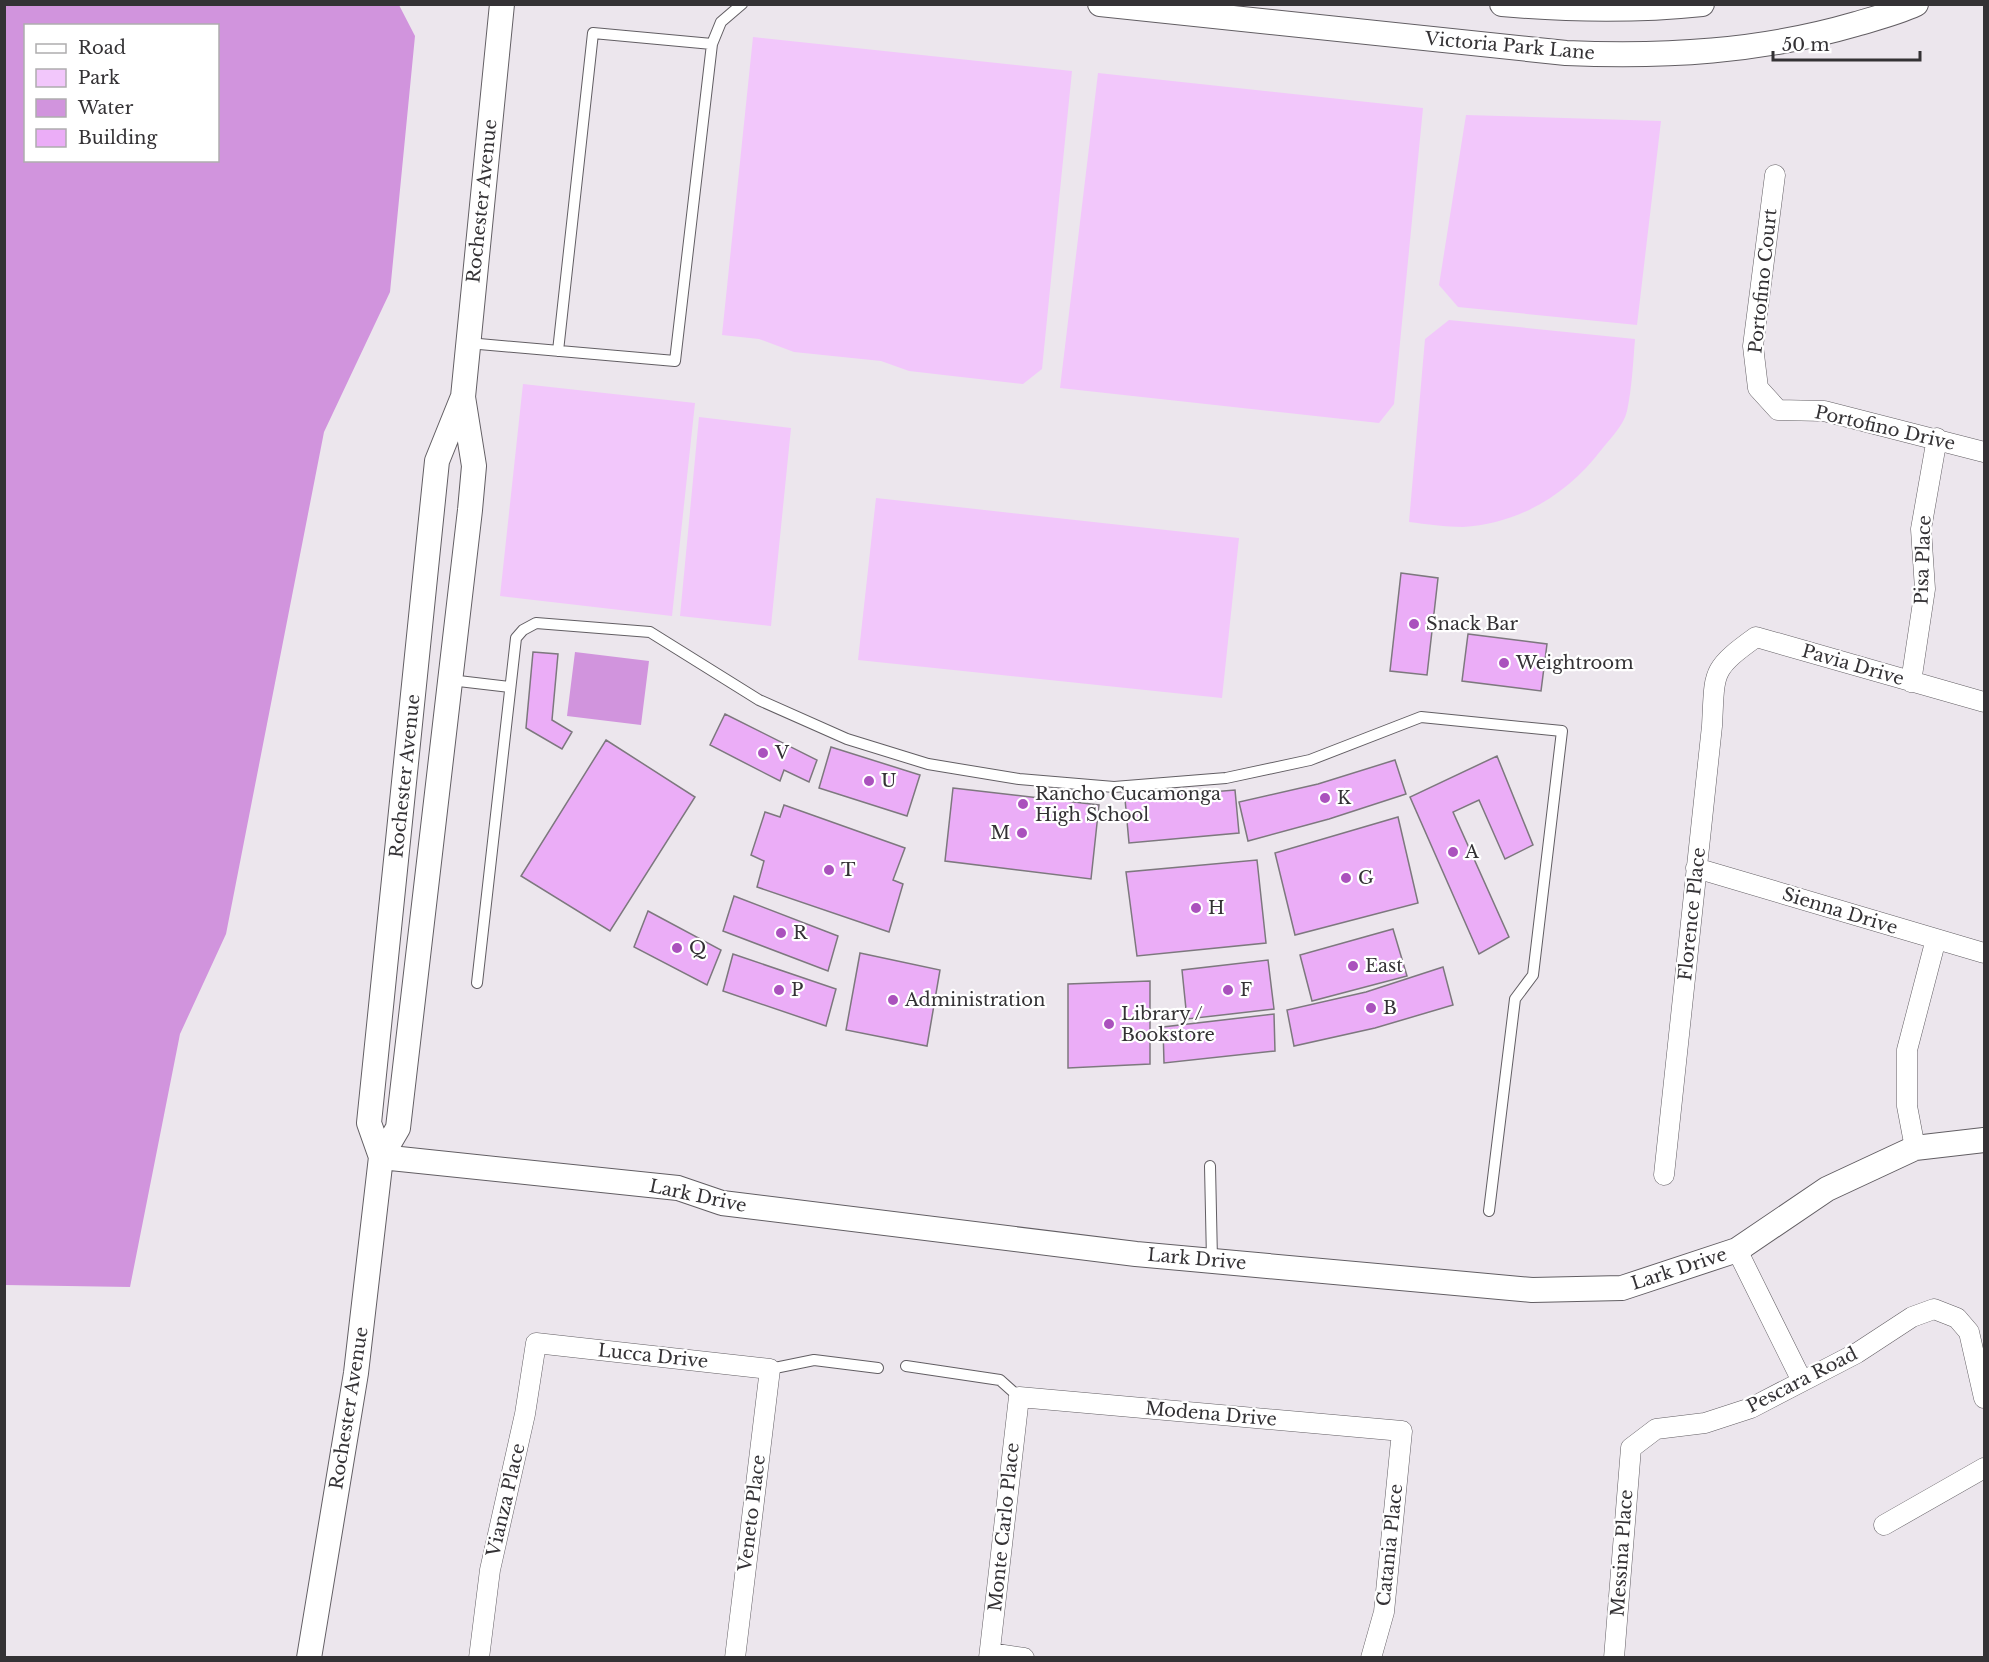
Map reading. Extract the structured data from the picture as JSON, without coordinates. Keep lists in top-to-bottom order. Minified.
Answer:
{"streets":{"street":["Victoria Park Lane","Rochester Avenue","Portofino Court","Portofino Drive","Pisa Place","Pavia Drive","Sienna Drive","Florence Place","Lark Drive","Lucca Drive","Pescara Road","Modena Drive","Vianza Place","Veneto Place","Monte Carlo Place","Catania Place","Messina Place"]},"crossings":[["Rochester Avenue","Lark Drive"],["Portofino Court","Portofino Drive"],["Portofino Drive","Pisa Place"],["Pisa Place","Pavia Drive"],["Pavia Drive","Florence Place"],["Sienna Drive","Florence Place"],["Lucca Drive","Vianza Place"],["Lucca Drive","Veneto Place"],["Pescara Road","Messina Place"],["Modena Drive","Monte Carlo Place"],["Modena Drive","Catania Place"]],"places":["Snack Bar","Weightroom","V","U","K","Rancho Cucamonga High School","M","A","T","G","H","R","Q","East","P","F","Administration","B","Library / Bookstore"],"legend":["Road","Park","Water","Building"],"scale_bar":"50 m"}
